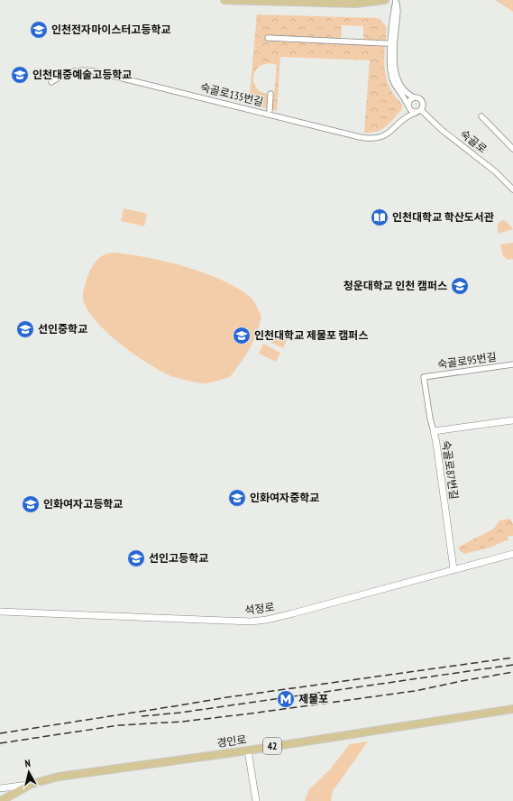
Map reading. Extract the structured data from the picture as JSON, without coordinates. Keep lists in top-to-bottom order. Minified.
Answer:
{"streets":{"main road":["숙골로87번길","석정로","경인로","42"],"street":["숙골로135번길","숙골로","숙골로95번길"]},"crossings":[["숙골로135번길","숙골로"],["숙골로95번길","숙골로87번길"],["숙골로87번길","석정로"]],"places":{"school or university":["인천전자마이스터고등학교","인천대중예술고등학교","청운대학교 인천 캠퍼스","선인중학교","인천대학교 제물포 캠퍼스","인화여자중학교","인화여자고등학교","선인고등학교"],"library":["인천대학교 학산도서관"],"metro station":["제물포"]},"north":"top"}
